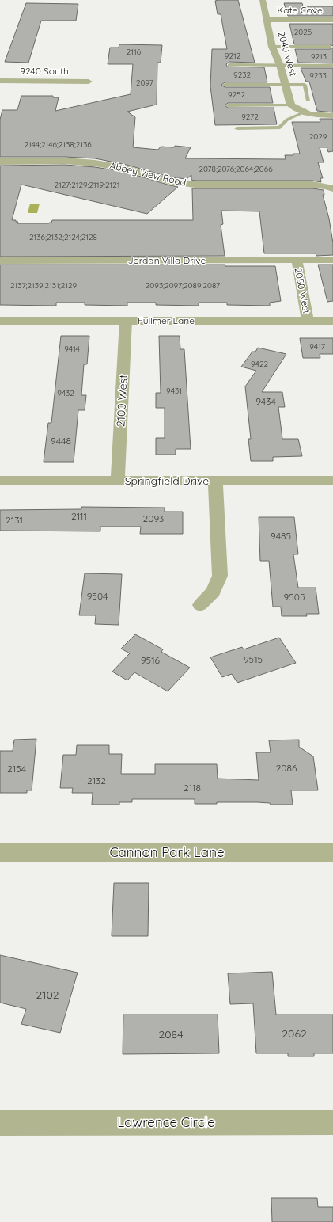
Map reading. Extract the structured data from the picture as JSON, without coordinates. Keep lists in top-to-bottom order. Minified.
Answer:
{"streets":{"street":["Kate Cove","2040 West","9240 South","Abbey View Road","Jordan Villa Drive","2050 West","Fullmer Lane","2100 West","Springfield Drive","Cannon Park Lane","Lawrence Circle"]},"crossings":[["Kate Cove","2040 West"],["Jordan Villa Drive","2050 West"],["2050 West","Fullmer Lane"],["Fullmer Lane","2100 West"],["2100 West","Springfield Drive"]],"house_numbers":["2025","2116","9212","9213","9232","9233","2097","9252","9272","2029","2144;2146;2138;2136","2078;2076;2064;2066","2127;2129;2119;2121","2136;2132;2124;2128","2137;2139;2131;2129","2093;2097;2089;2087","9417","9414","9422","9431","9432","9434","9448","2111","2093","2131","9485","9504","9505","9515","9516","2086","2154","2132","2118","2102","2062","2084"]}
